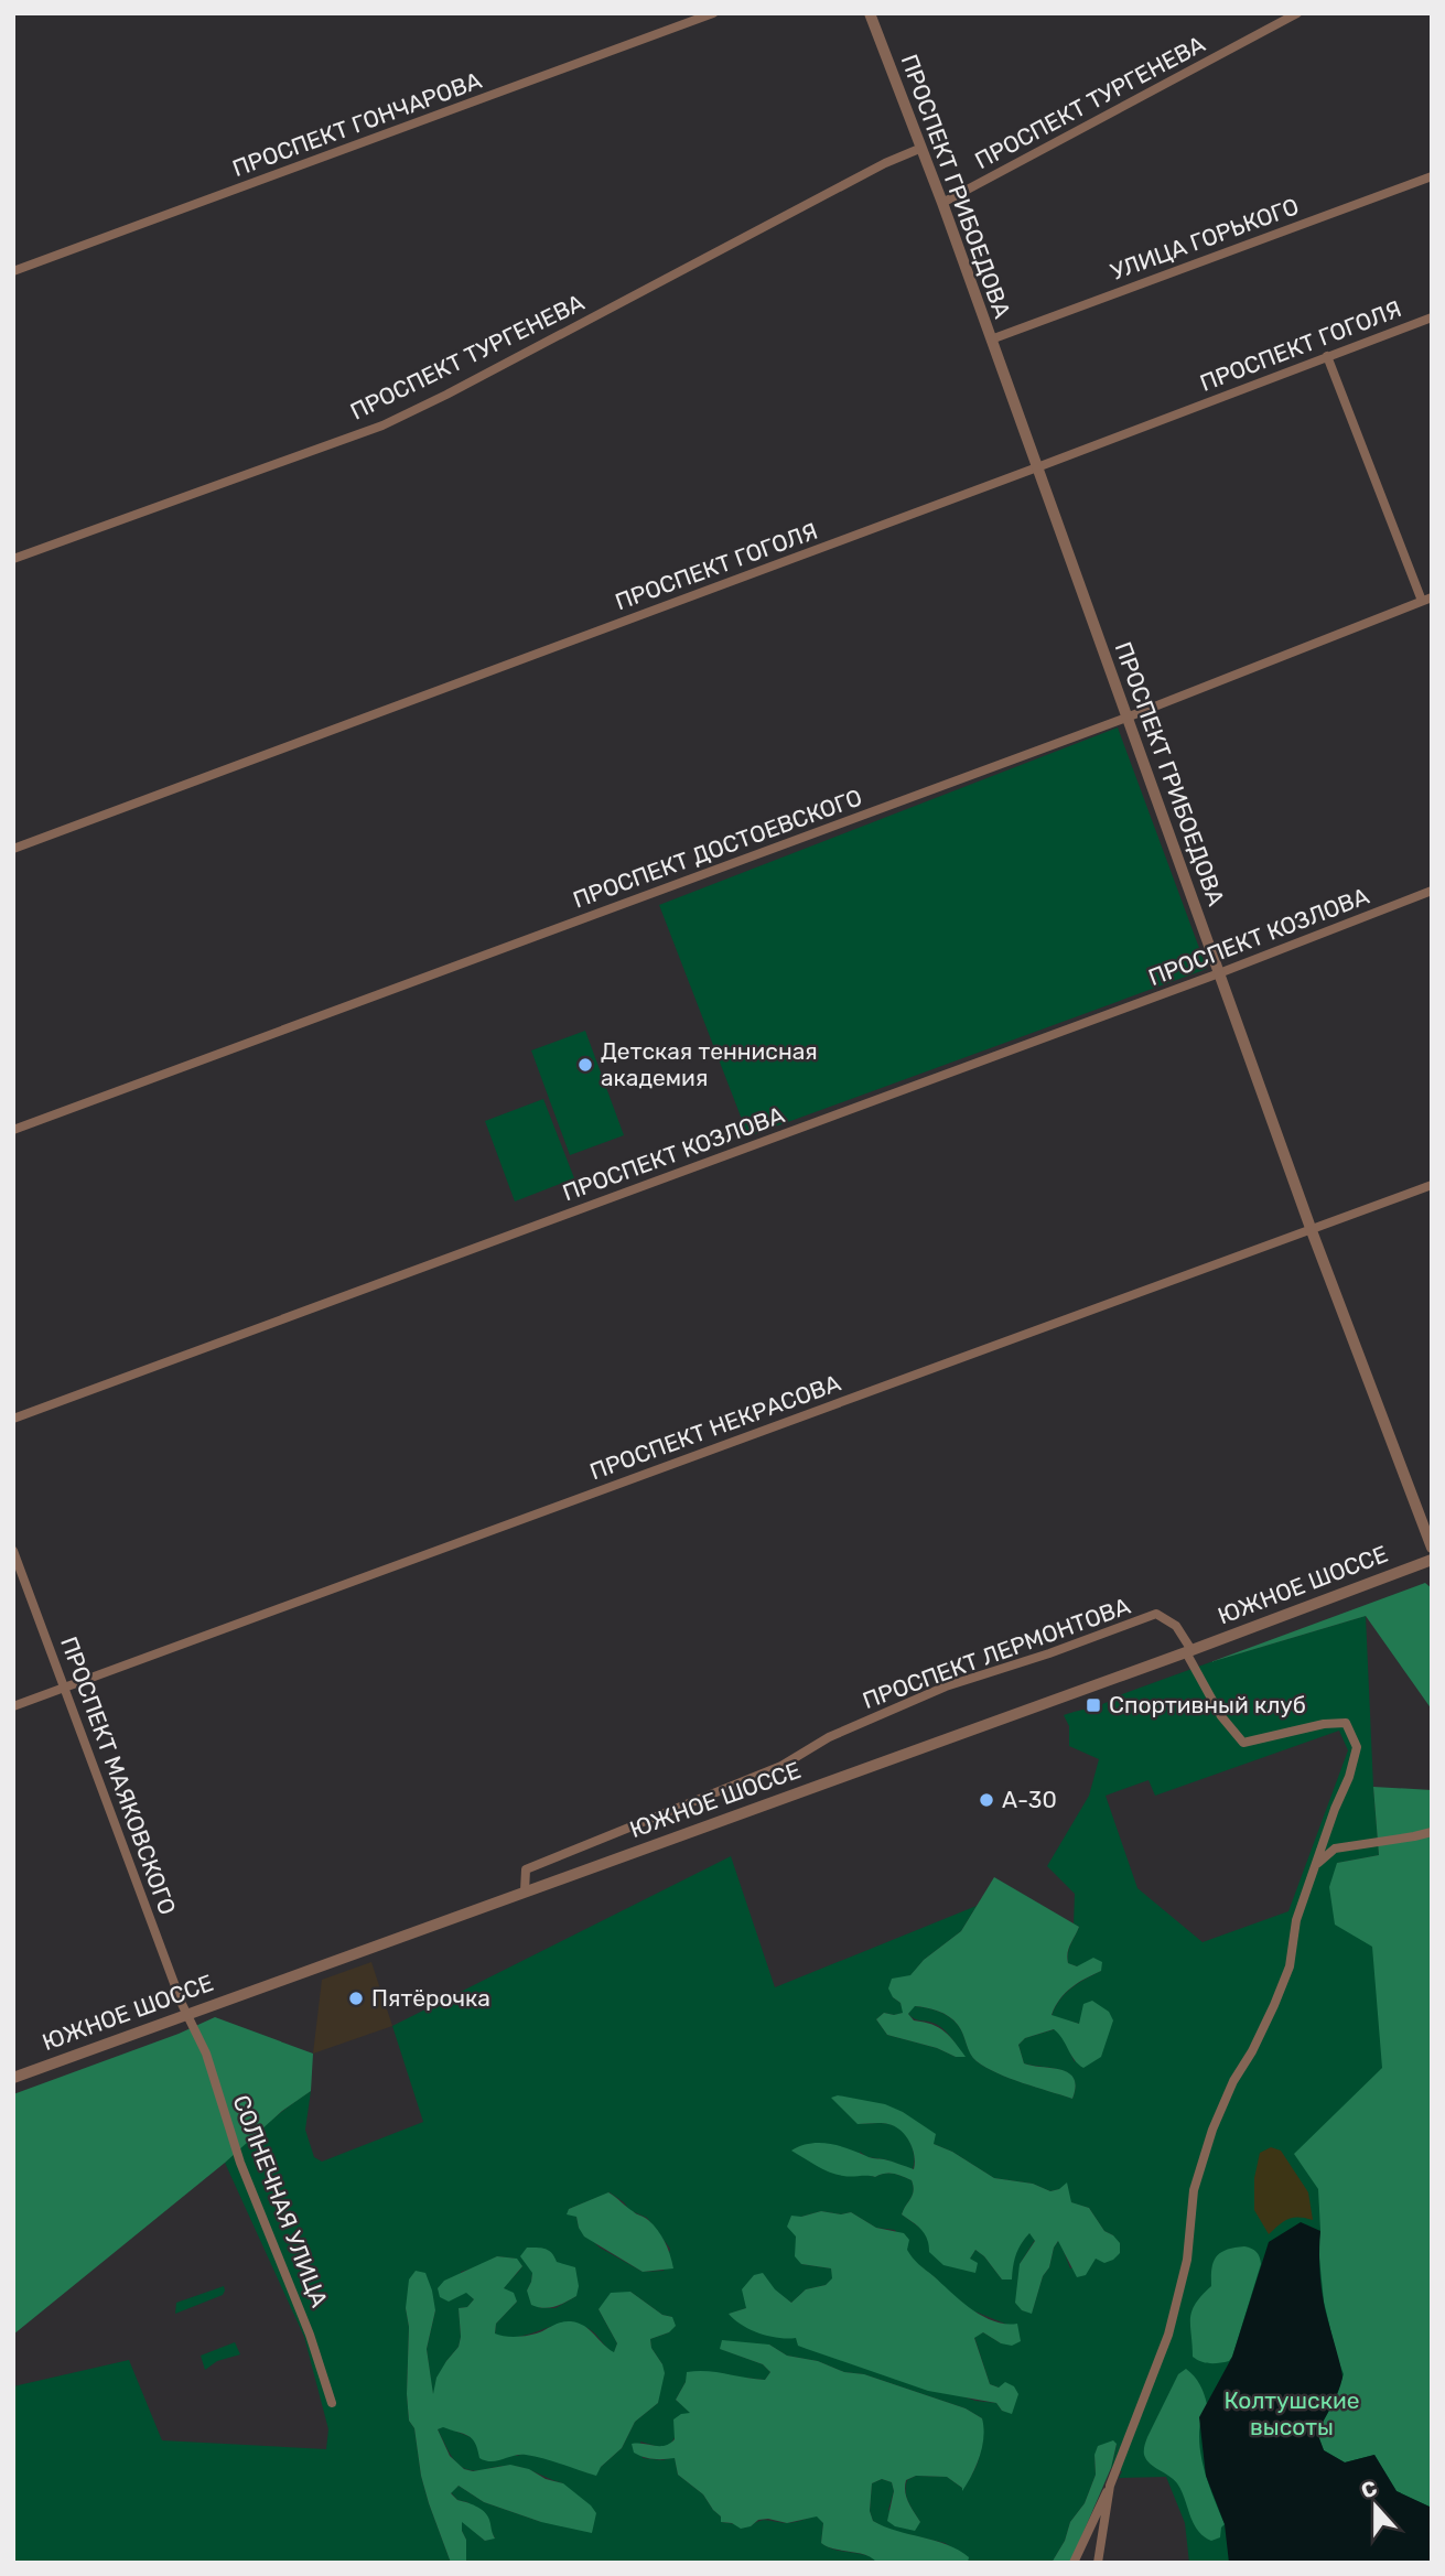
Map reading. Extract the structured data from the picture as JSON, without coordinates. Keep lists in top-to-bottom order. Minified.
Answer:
{"streets":{"street":["ПРОСПЕКТ ТУРГЕНЕВА","ПРОСПЕКТ ГОНЧАРОВА","ПРОСПЕКТ ГРИБОЕДОВА","УЛИЦА ГОРЬКОГО","ПРОСПЕКТ ГОГОЛЯ","ПРОСПЕКТ ДОСТОЕВСКОГО","ПРОСПЕКТ КОЗЛОВА","ПРОСПЕКТ НЕКРАСОВА","ЮЖНОЕ ШОССЕ","ПРОСПЕКТ ЛЕРМОНТОВА","ПРОСПЕКТ МАЯКОВСКОГО","СОЛНЕЧНАЯ УЛИЦА"]},"crossings":[["ПРОСПЕКТ ТУРГЕНЕВА","ПРОСПЕКТ ГРИБОЕДОВА"],["ПРОСПЕКТ ГРИБОЕДОВА","УЛИЦА ГОРЬКОГО"],["ПРОСПЕКТ ГРИБОЕДОВА","ПРОСПЕКТ ГОГОЛЯ"],["ПРОСПЕКТ ГРИБОЕДОВА","ПРОСПЕКТ ДОСТОЕВСКОГО"],["ПРОСПЕКТ ГРИБОЕДОВА","ПРОСПЕКТ КОЗЛОВА"],["ПРОСПЕКТ ГРИБОЕДОВА","ПРОСПЕКТ НЕКРАСОВА"],["ПРОСПЕКТ НЕКРАСОВА","ПРОСПЕКТ МАЯКОВСКОГО"],["ЮЖНОЕ ШОССЕ","ПРОСПЕКТ ЛЕРМОНТОВА"],["ЮЖНОЕ ШОССЕ","ПРОСПЕКТ МАЯКОВСКОГО"],["ЮЖНОЕ ШОССЕ","СОЛНЕЧНАЯ УЛИЦА"],["ПРОСПЕКТ МАЯКОВСКОГО","СОЛНЕЧНАЯ УЛИЦА"]],"parks":["Колтушские высоты"],"places":{"other":["Детская теннисная академия","А-30","Пятёрочка"],"transit":["Спортивный клуб"]},"north":"top"}
